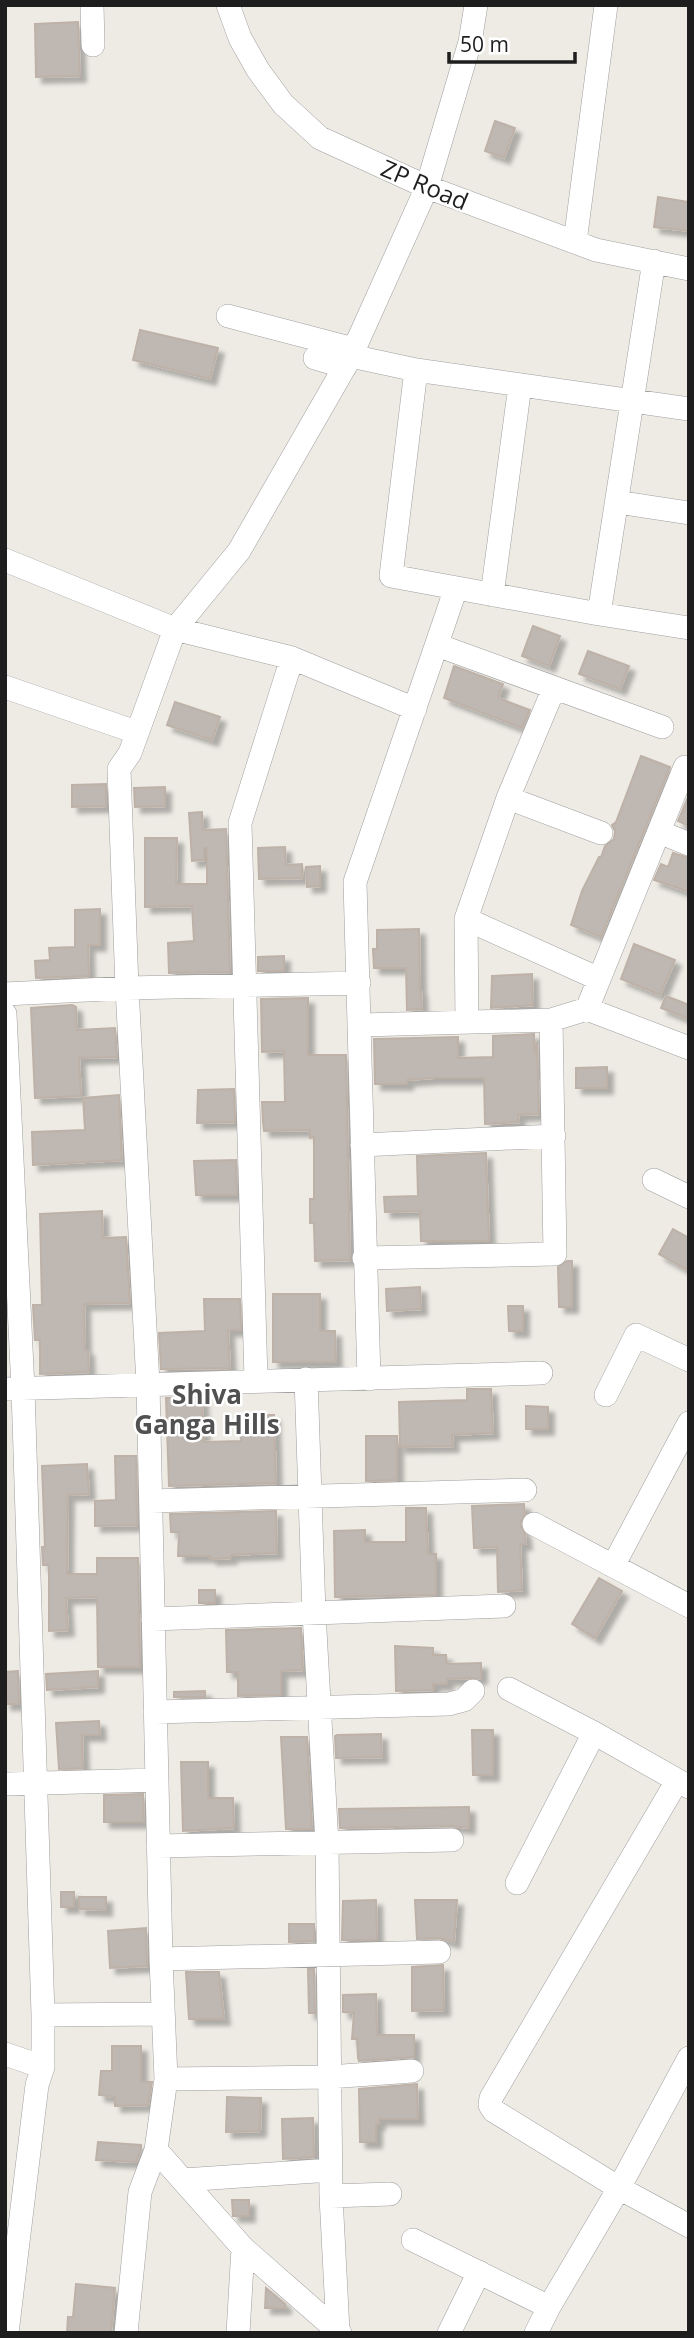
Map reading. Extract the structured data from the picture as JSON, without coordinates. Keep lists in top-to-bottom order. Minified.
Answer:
{"streets":{"street":["ZP Road"]},"districts":["Shiva Ganga Hills"],"scale_bar":"50 m"}
